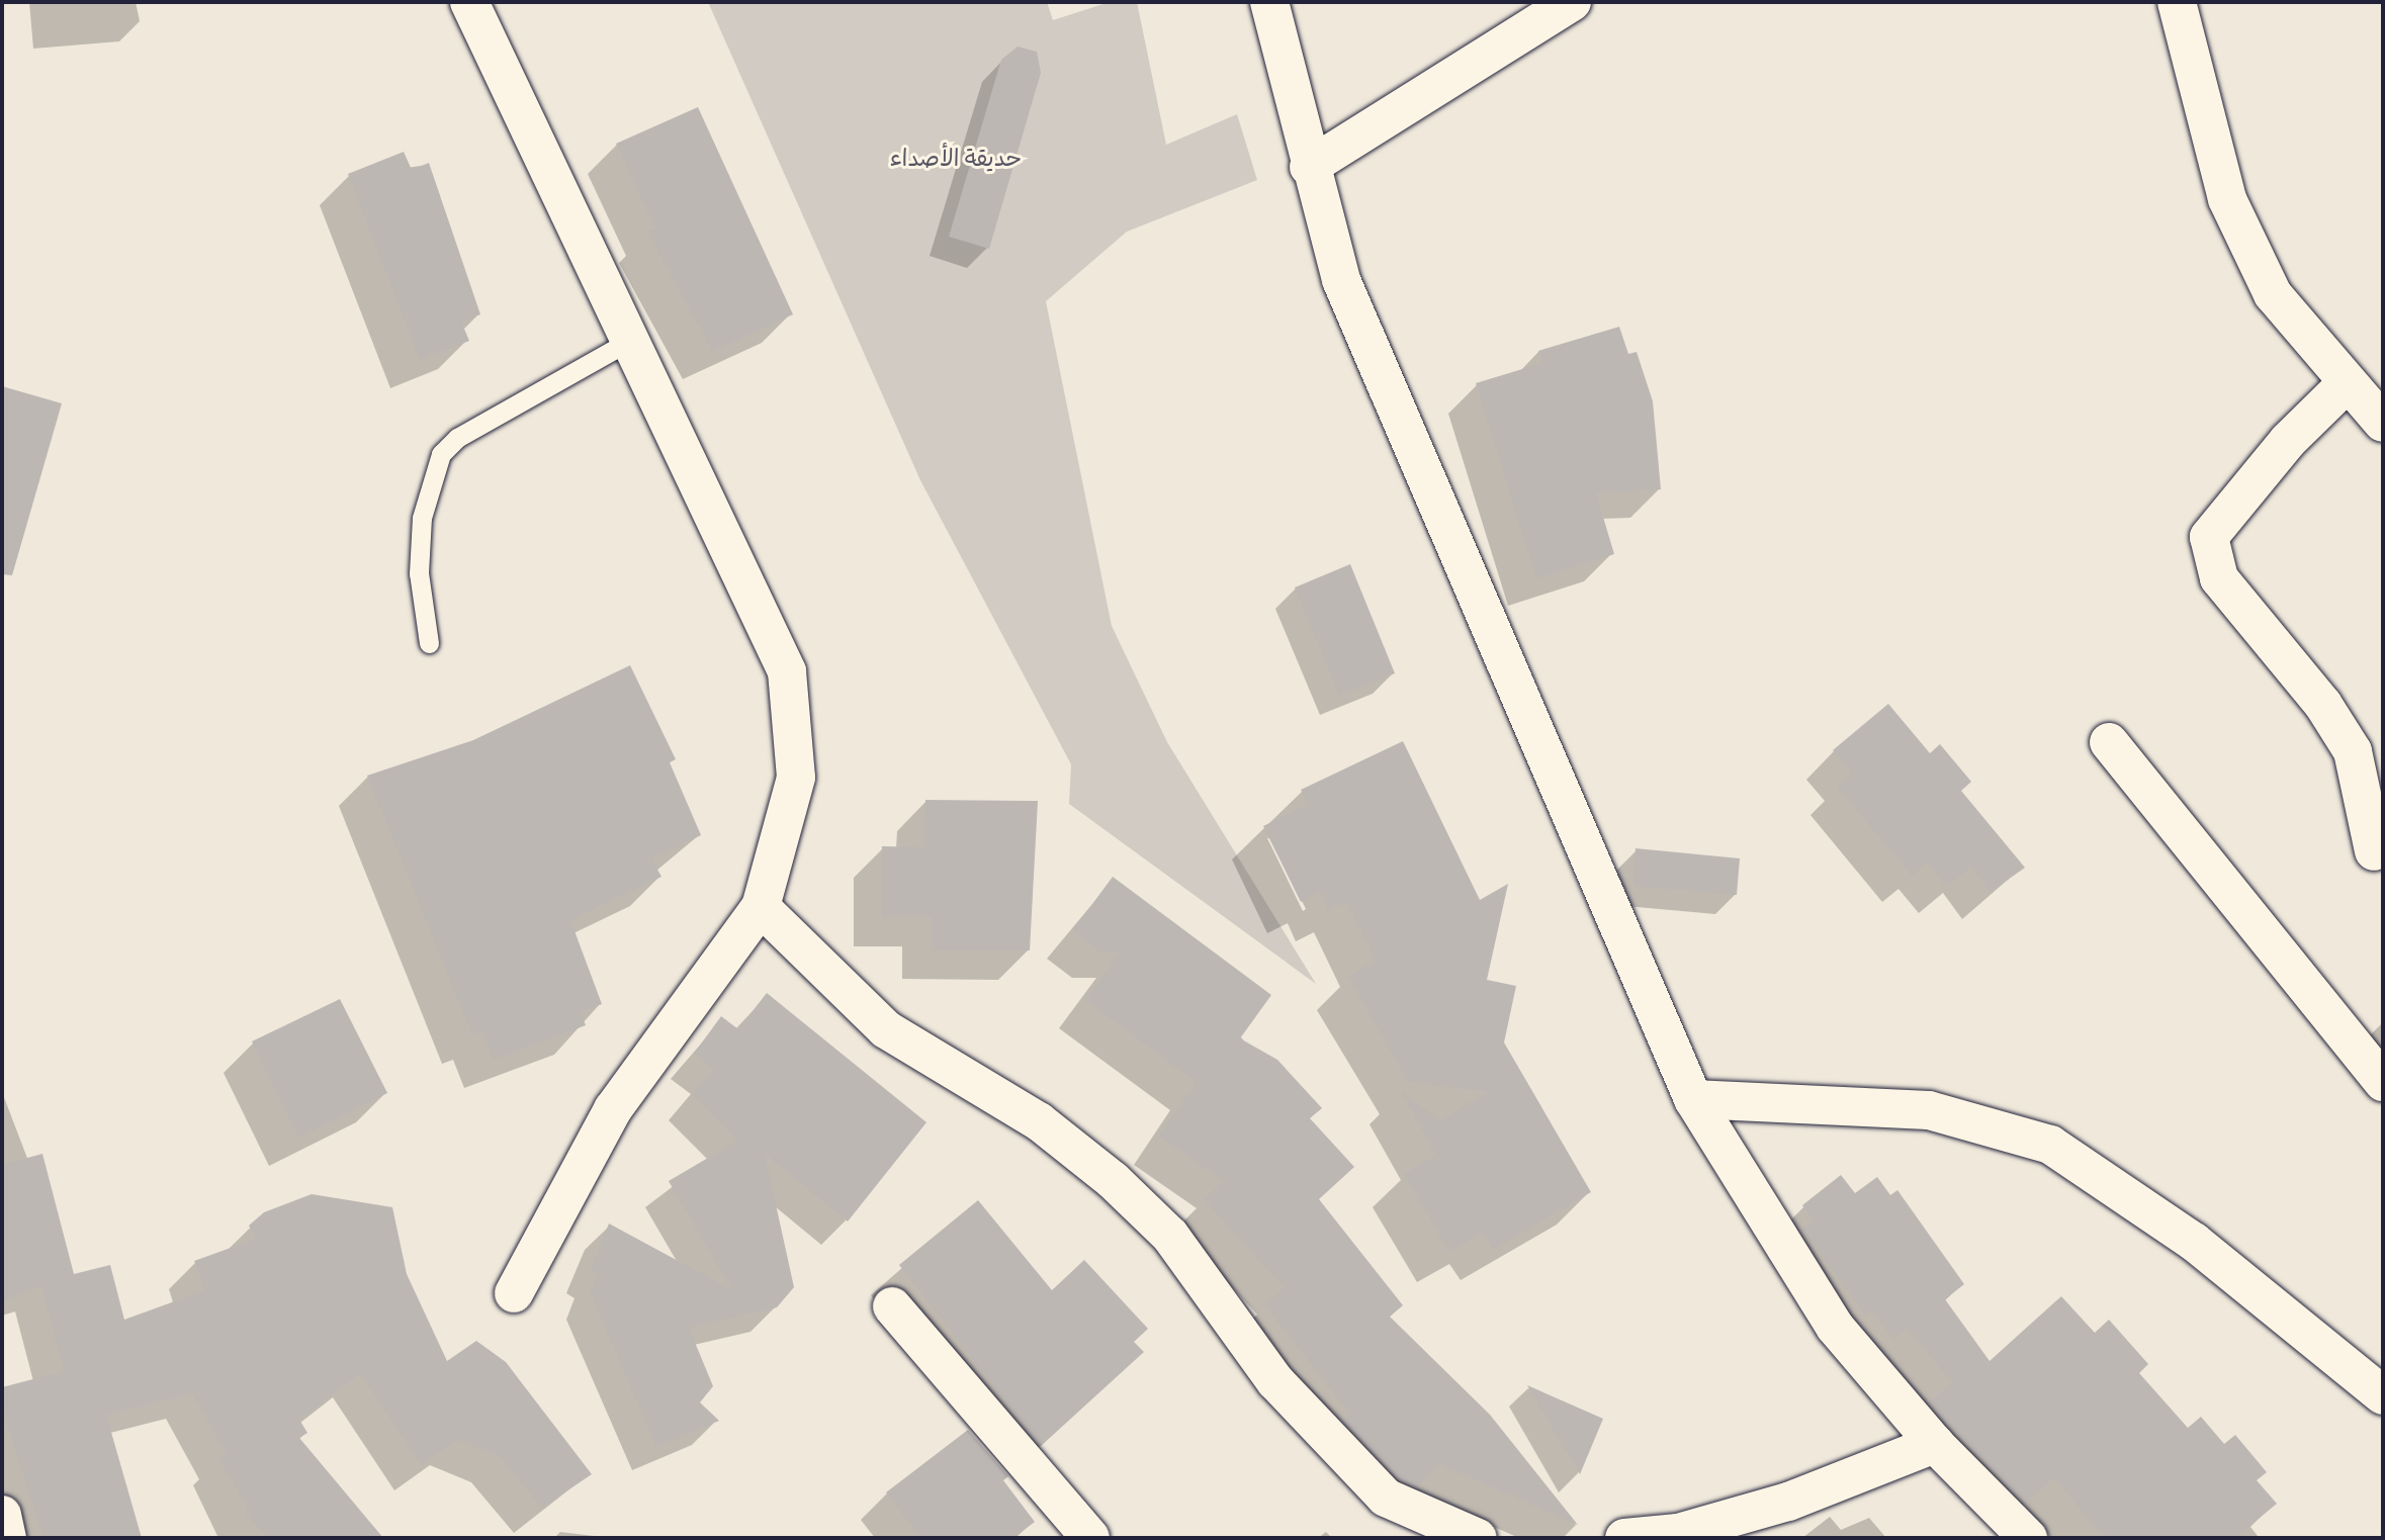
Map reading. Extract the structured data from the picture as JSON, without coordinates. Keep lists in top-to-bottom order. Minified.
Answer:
{"parks":["حديقة الأصداء"]}
